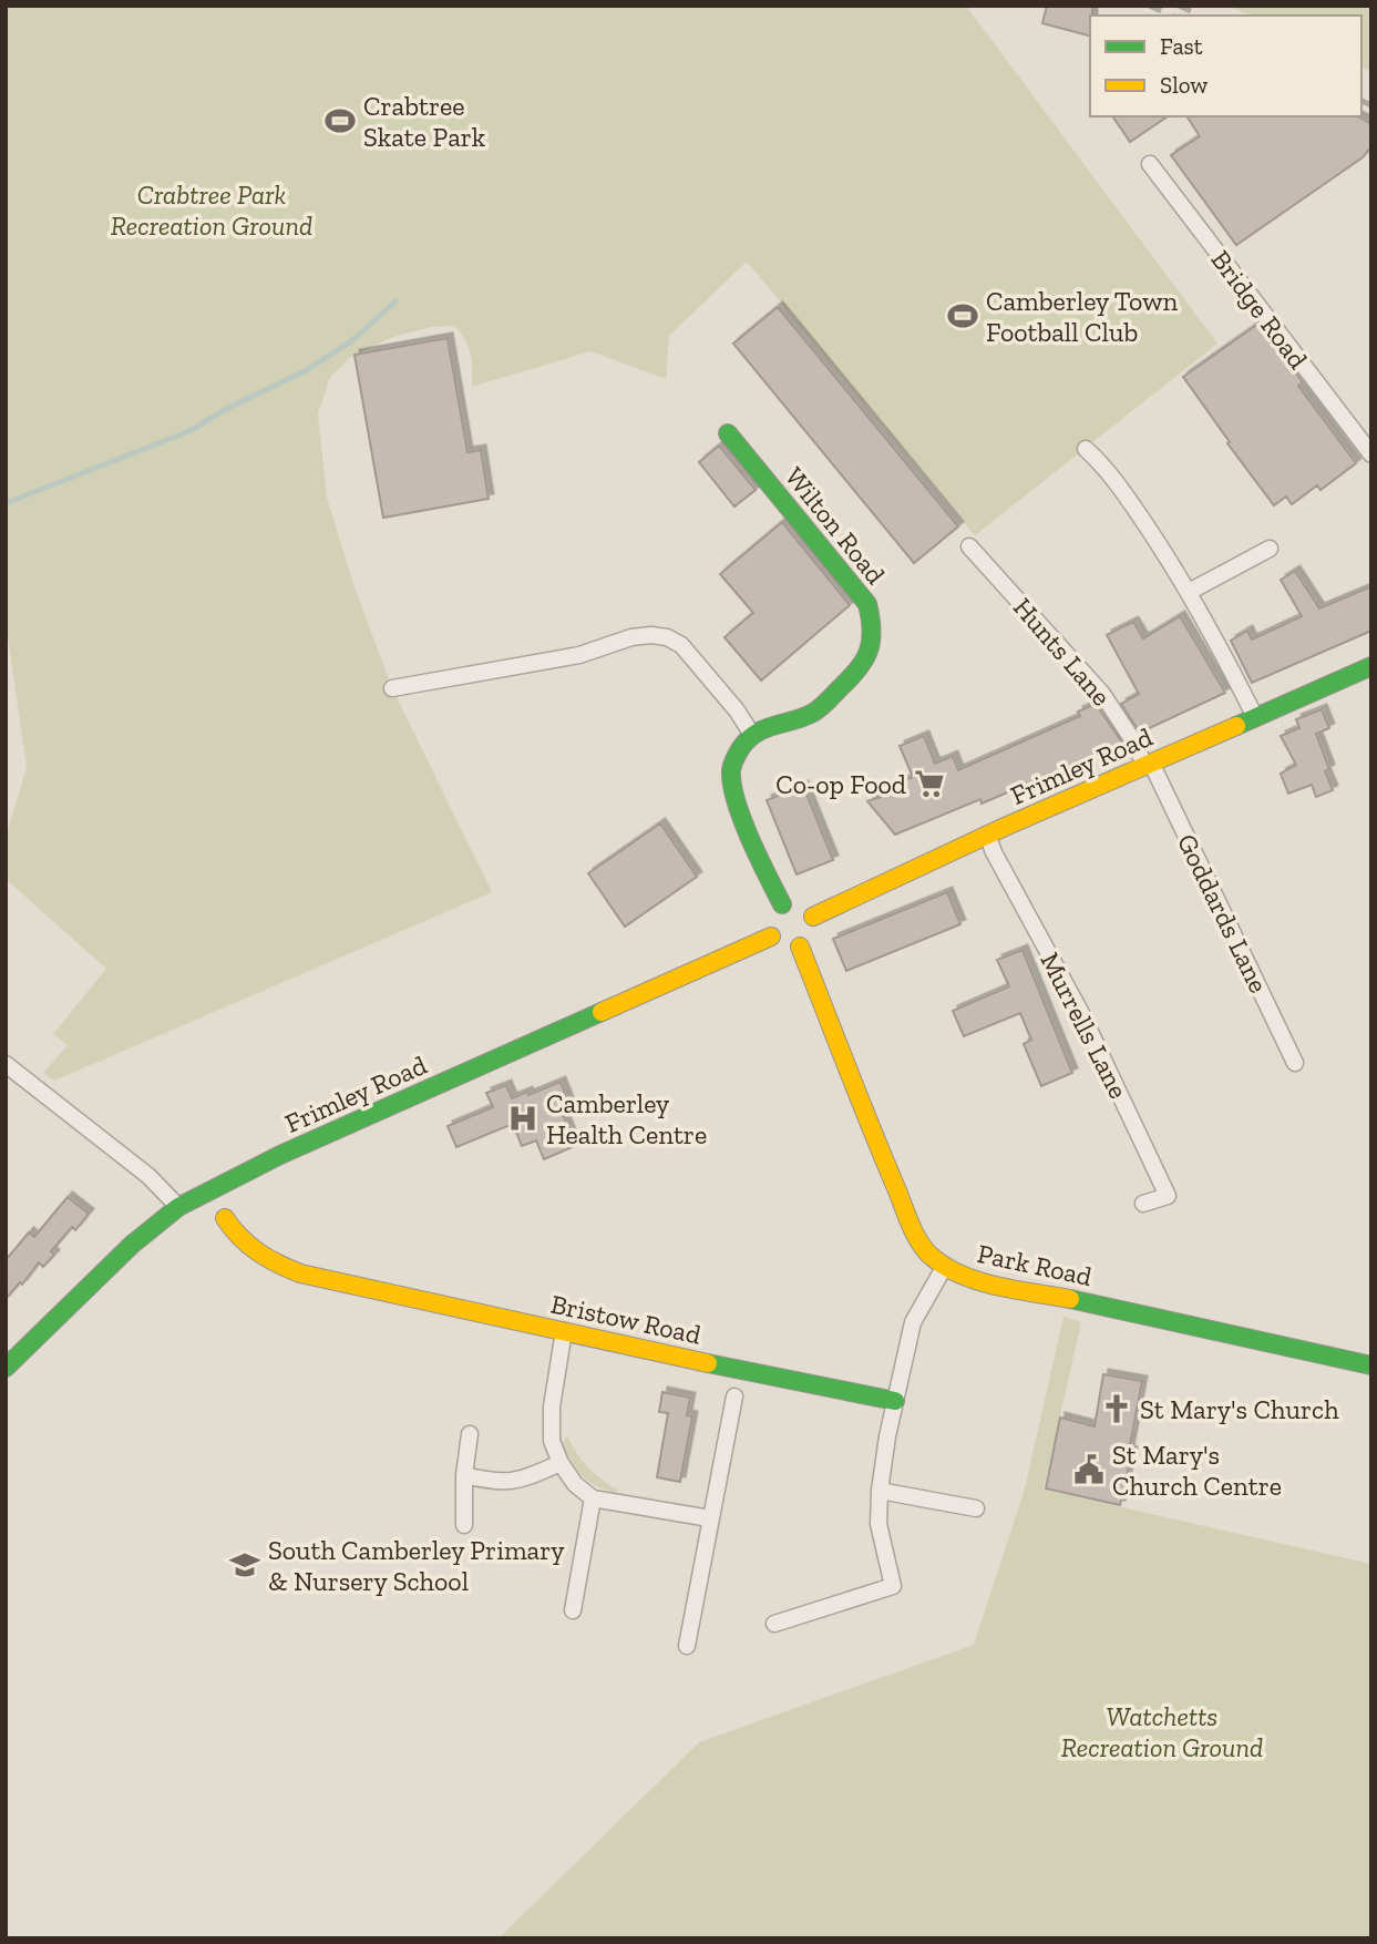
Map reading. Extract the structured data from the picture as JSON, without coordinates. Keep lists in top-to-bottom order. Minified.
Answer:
{"streets":{"street":["Bridge Road","Wilton Road","Hunts Lane","Frimley Road","Goddards Lane","Murrells Lane","Park Road","Bristow Road"]},"crossings":[["Hunts Lane","Frimley Road"],["Hunts Lane","Goddards Lane"],["Frimley Road","Goddards Lane"],["Frimley Road","Murrells Lane"],["Frimley Road","Park Road"]],"parks":["Crabtree Park Recreation Ground","Watchetts Recreation Ground"],"places":{"sports":["Crabtree Skate Park","Camberley Town Football Club"],"supermarket":["Co-op Food"],"hospital":["Camberley Health Centre"],"church":["St Mary's Church"],"public building":["St Mary's Church Centre"],"school or university":["South Camberley Primary & Nursery School"]},"legend":["Fast","Slow"]}
